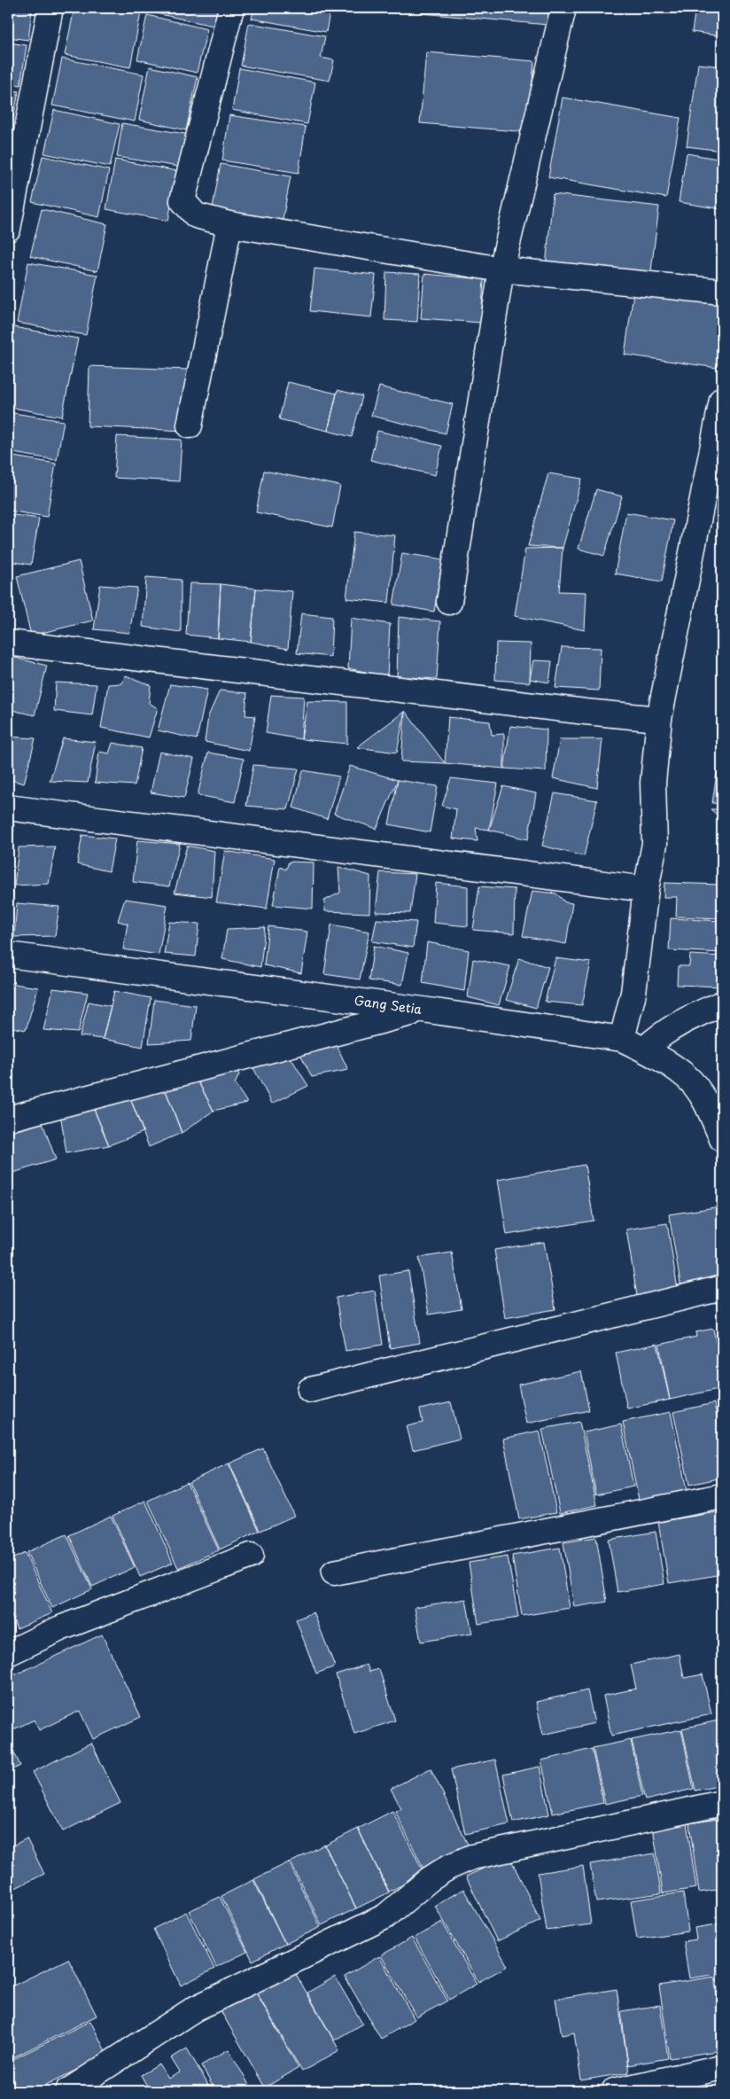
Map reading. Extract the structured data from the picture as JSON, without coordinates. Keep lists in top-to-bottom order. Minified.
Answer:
{"streets":{"street":["Gang Setia"]}}
